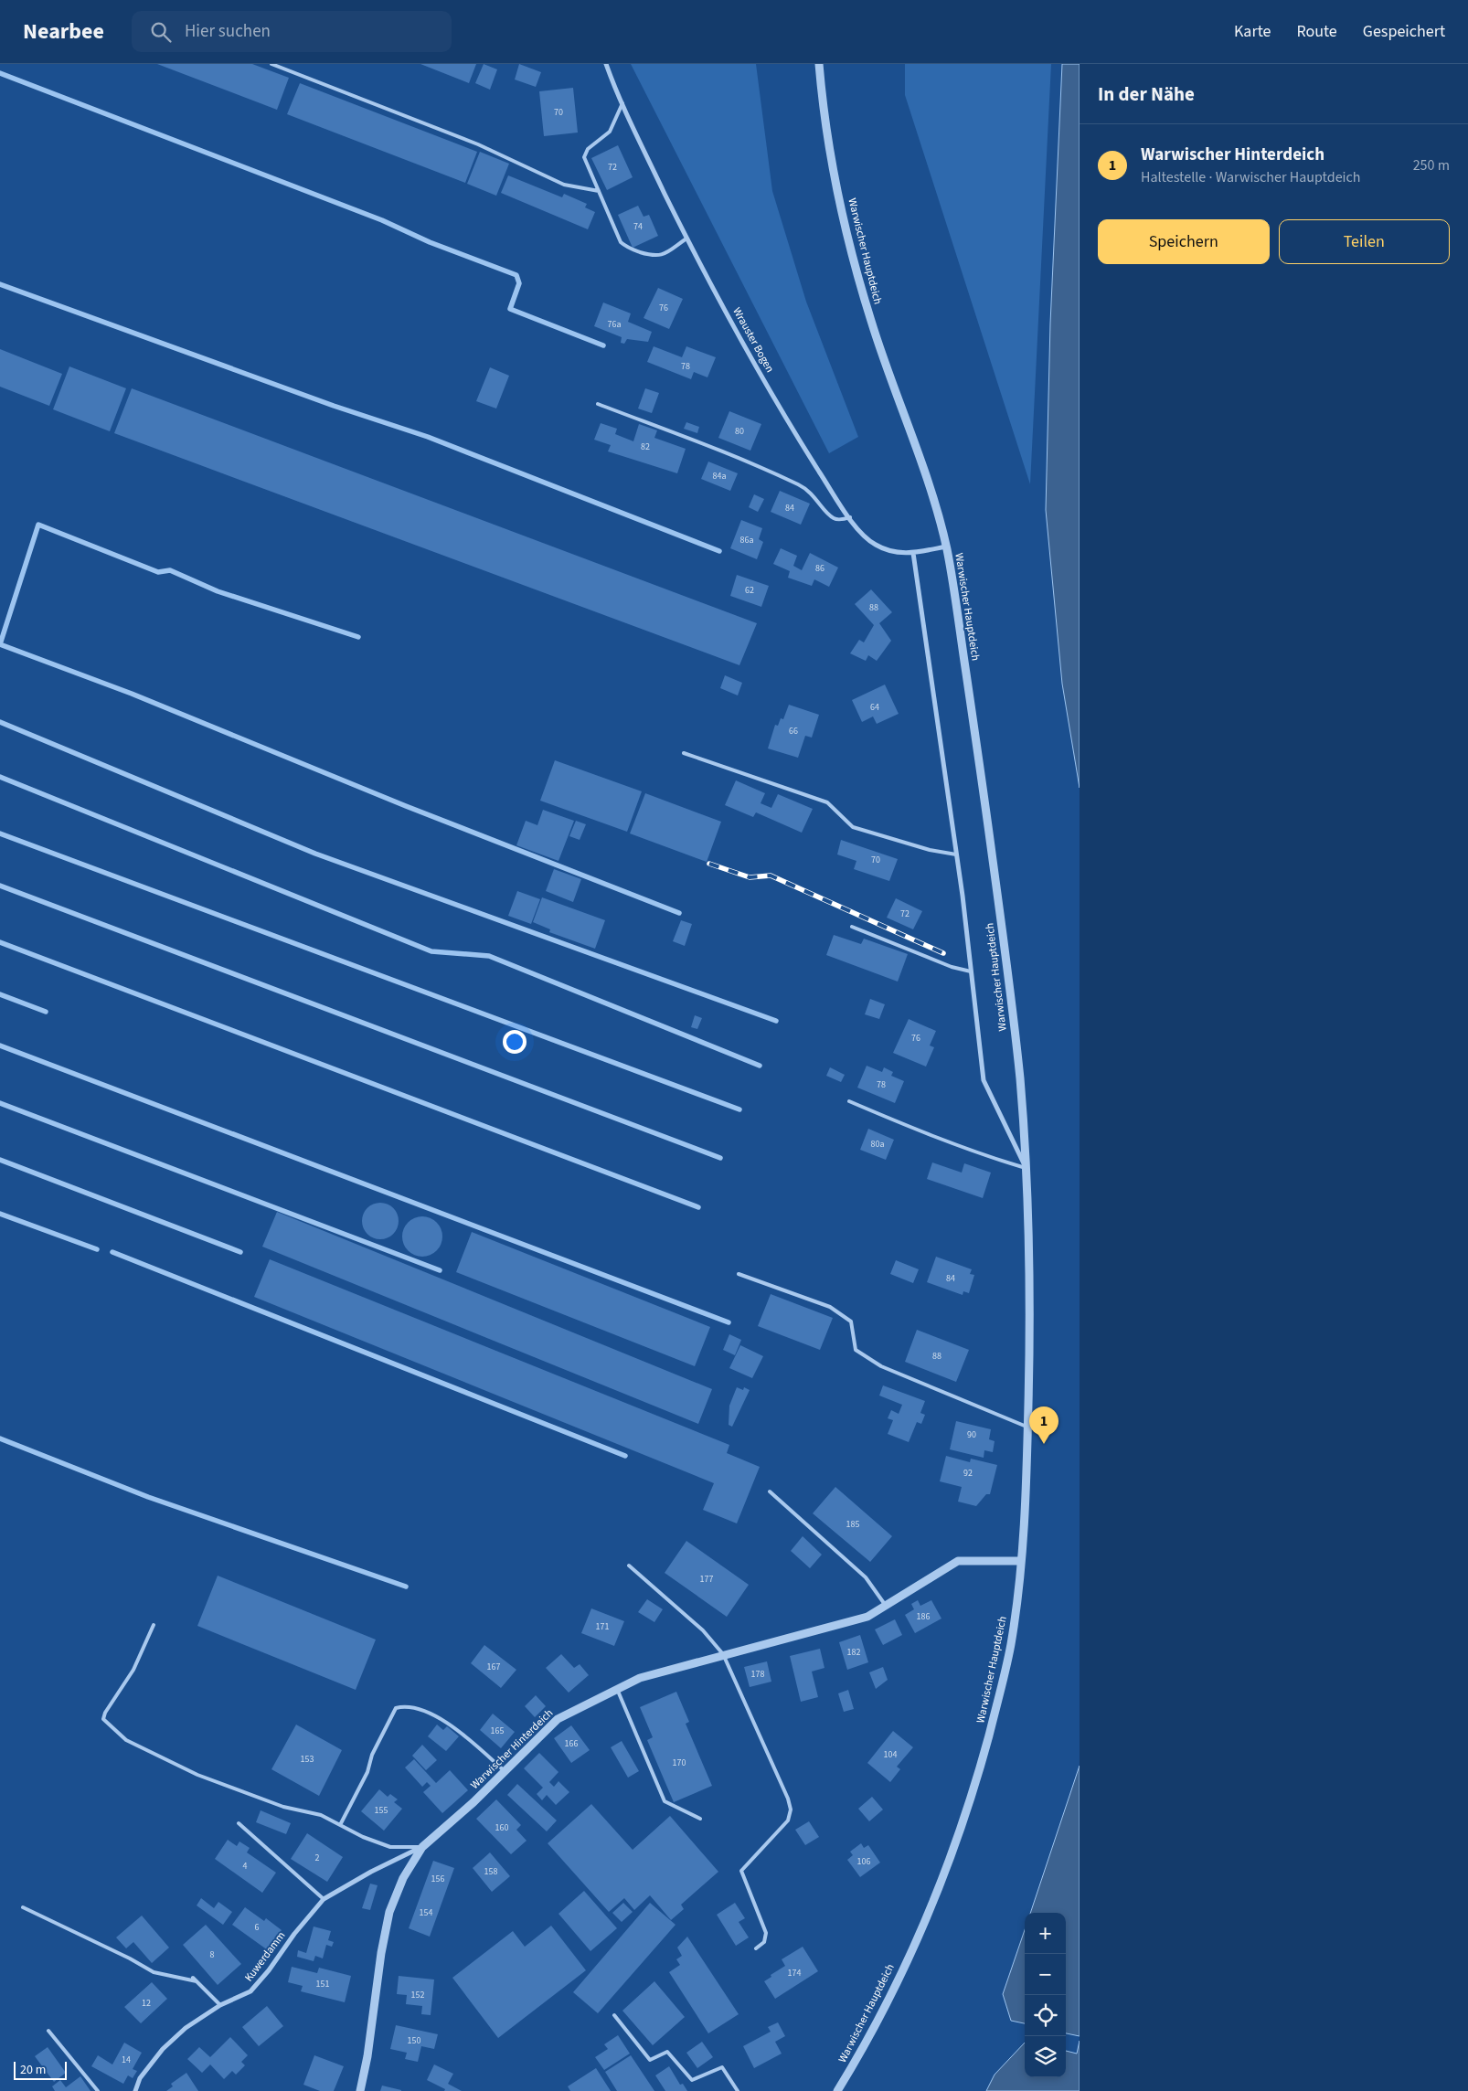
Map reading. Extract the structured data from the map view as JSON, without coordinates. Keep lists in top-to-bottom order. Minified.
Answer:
{"streets":{"street":["Warwischer Hauptdeich","Wrauster Bogen","Warwischer Hinterdeich","Kuwerdamm"]},"crossings":[["Warwischer Hauptdeich","Wrauster Bogen"],["Warwischer Hauptdeich","Warwischer Hinterdeich"],["Warwischer Hinterdeich","Kuwerdamm"]],"house_numbers":["70","72","74","76","76a","78","80","82","84a","84","86a","86","62","88","64","66","70","72","76","78","80a","84","88","90","92","185","177","186","171","182","167","178","165","166","104","153","170","155","160","2","106","4","158","156","154","6","8","174","151","152","12","150","14"],"scale_bar":"20 m","page":{"header":"Nearbee","search":"Hier suchen","nav":["Karte","Route","Gespeichert"],"heading":"In der Nähe","list":[{"mark":"1","name":"Warwischer Hinterdeich","note":"Haltestelle · Warwischer Hauptdeich","value":"250 m"}],"buttons":["Speichern","Teilen"],"pins":"1","map_buttons":["+","−"],"scale":"20 m"}}
